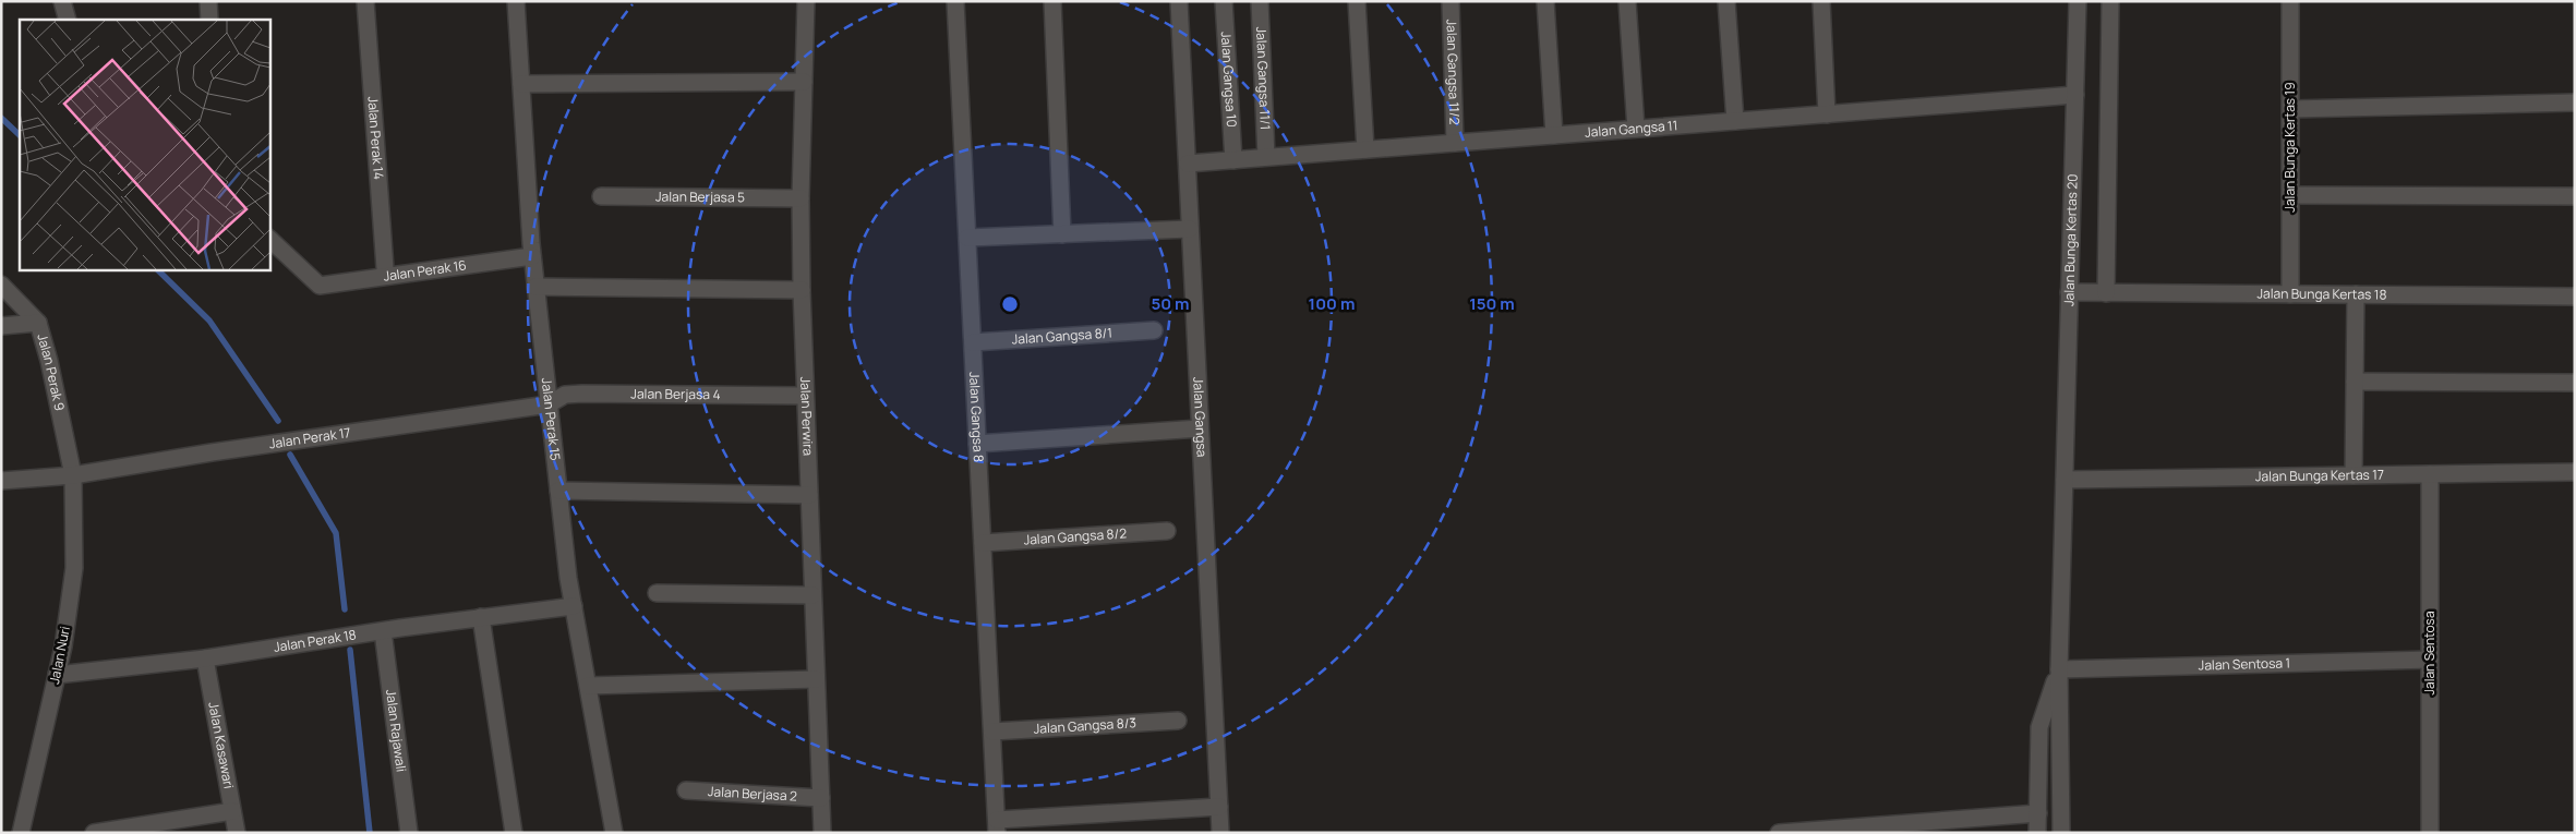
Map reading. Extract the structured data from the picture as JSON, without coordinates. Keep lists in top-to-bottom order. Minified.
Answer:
{"streets":{"street":["Jalan Gangsa 11/2","Jalan Gangsa 11/1","Jalan Gangsa 10","Jalan Gangsa 11","Jalan Perak 14","Jalan Bunga Kertas 19","Jalan Berjasa 5","Jalan Bunga Kertas 20","Jalan Perak 16","Jalan Bunga Kertas 18","Jalan Gangsa 8/1","Jalan Perak 9","Jalan Berjasa 4","Jalan Gangsa 8","Jalan Perwira","Jalan Gangsa","Jalan Perak 15","Jalan Perak 17","Jalan Bunga Kertas 17","Jalan Gangsa 8/2","Jalan Perak 18","Jalan Sentosa","Jalan Nuri","Jalan Sentosa 1","Jalan Gangsa 8/3","Jalan Rajawali","Jalan Kasawari","Jalan Berjasa 2"]},"crossings":[["Jalan Gangsa 11/2","Jalan Gangsa 11"],["Jalan Gangsa 11/1","Jalan Gangsa 11"],["Jalan Gangsa 10","Jalan Gangsa 11"],["Jalan Gangsa 11","Jalan Bunga Kertas 20"],["Jalan Gangsa 11","Jalan Gangsa"],["Jalan Perak 14","Jalan Perak 16"],["Jalan Bunga Kertas 19","Jalan Bunga Kertas 18"],["Jalan Berjasa 5","Jalan Perwira"],["Jalan Bunga Kertas 20","Jalan Bunga Kertas 18"],["Jalan Bunga Kertas 20","Jalan Bunga Kertas 17"],["Jalan Bunga Kertas 20","Jalan Sentosa 1"],["Jalan Perak 16","Jalan Perak 15"],["Jalan Gangsa 8/1","Jalan Gangsa 8"],["Jalan Perak 9","Jalan Perak 17"],["Jalan Perak 9","Jalan Nuri"],["Jalan Berjasa 4","Jalan Perwira"],["Jalan Berjasa 4","Jalan Perak 15"],["Jalan Berjasa 4","Jalan Perak 17"],["Jalan Gangsa 8","Jalan Gangsa 8/2"],["Jalan Gangsa 8","Jalan Gangsa 8/3"],["Jalan Perwira","Jalan Berjasa 2"],["Jalan Perak 15","Jalan Perak 17"],["Jalan Perak 15","Jalan Perak 18"],["Jalan Perak 17","Jalan Nuri"],["Jalan Bunga Kertas 17","Jalan Sentosa"],["Jalan Perak 18","Jalan Nuri"],["Jalan Perak 18","Jalan Rajawali"],["Jalan Perak 18","Jalan Kasawari"],["Jalan Sentosa","Jalan Sentosa 1"]],"rings":["50 m","100 m","150 m"]}
